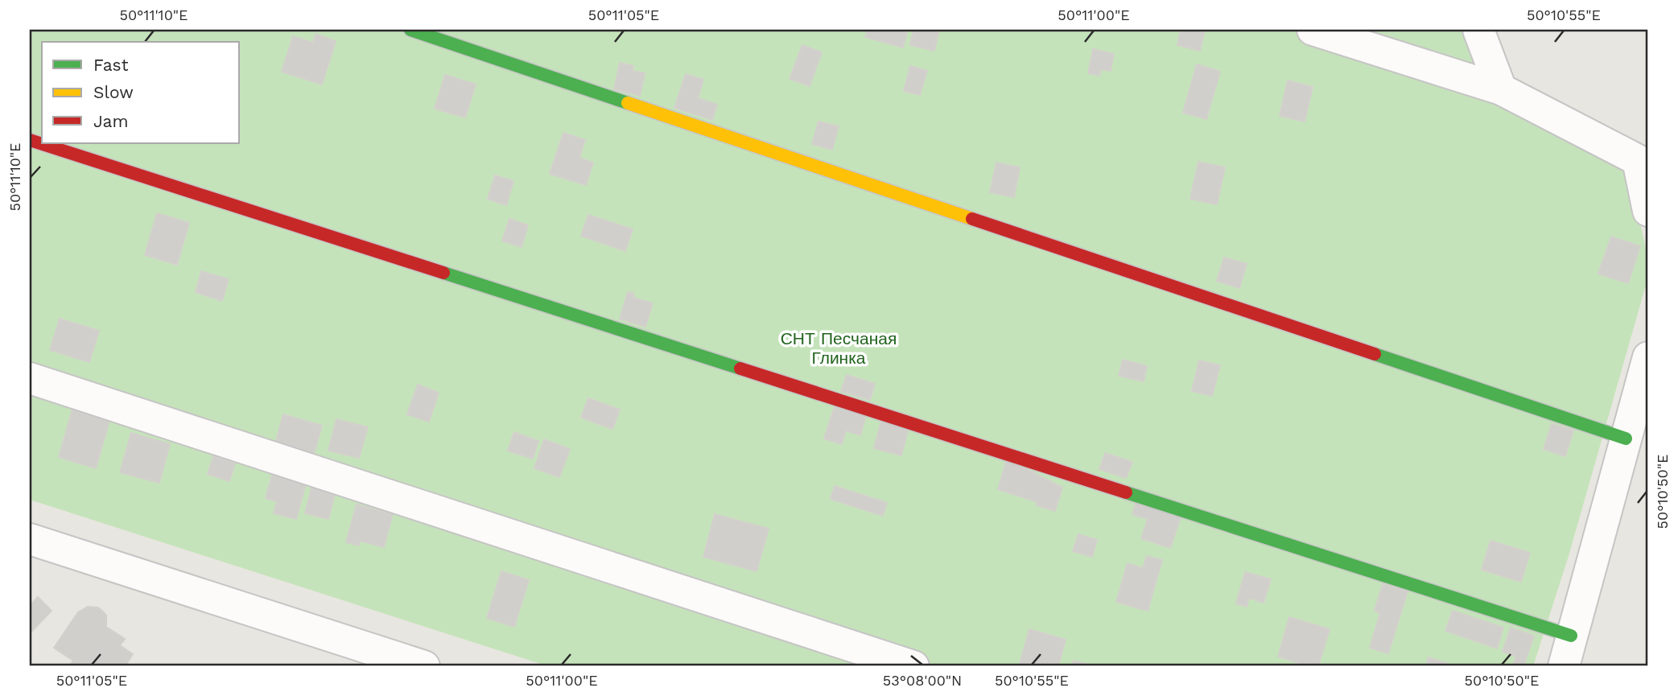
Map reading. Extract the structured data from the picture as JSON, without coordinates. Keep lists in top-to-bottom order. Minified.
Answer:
{"parks":["СНТ Песчаная Глинка"],"legend":["Fast","Slow","Jam"],"coordinates":["50°11'10\"E","50°11'05\"E","50°11'00\"E","50°10'55\"E","50°10'50\"E","53°08'00\"N"]}
